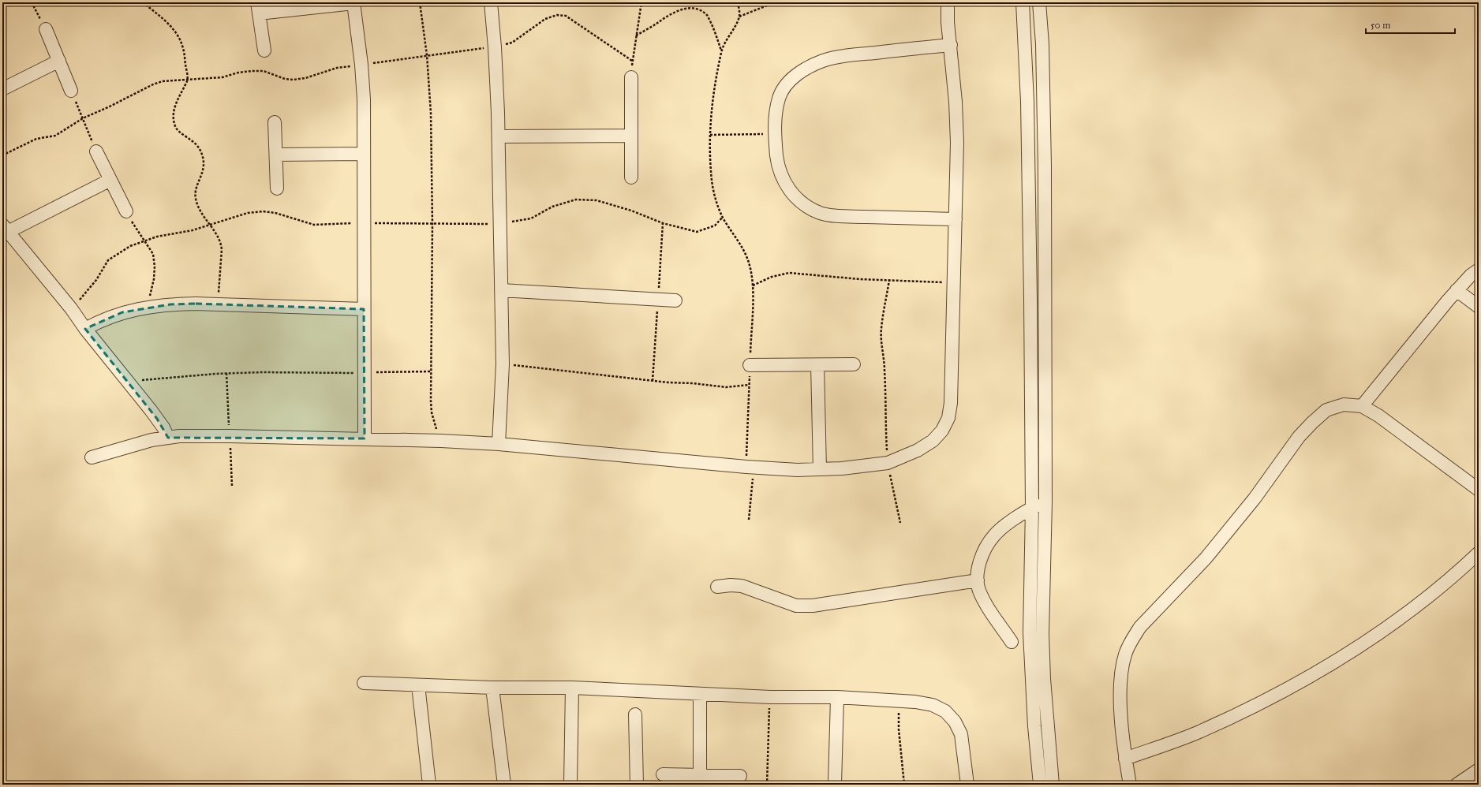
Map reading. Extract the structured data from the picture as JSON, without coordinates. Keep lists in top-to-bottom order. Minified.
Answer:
{"scale_bar":"50 m"}
